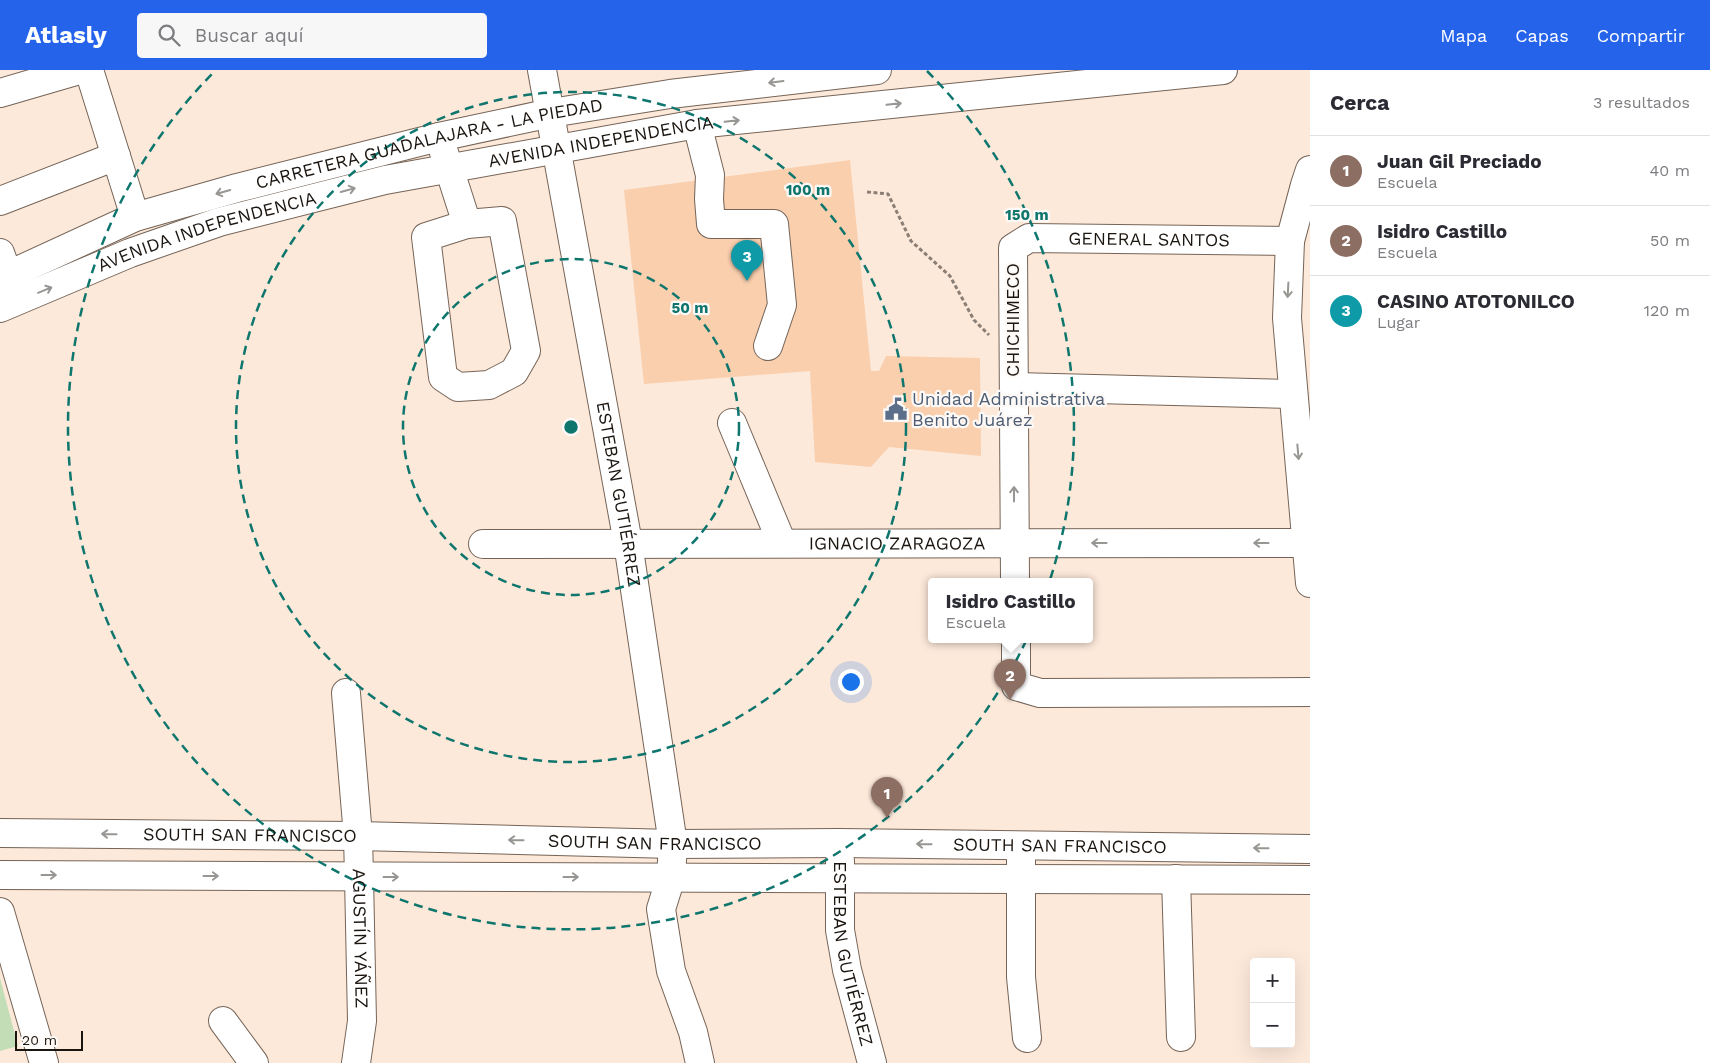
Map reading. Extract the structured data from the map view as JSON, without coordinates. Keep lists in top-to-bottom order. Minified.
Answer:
{"streets":{"street":["AVENIDA INDEPENDENCIA","CARRETERA GUADALAJARA - LA PIEDAD","GENERAL SANTOS","CHICHIMECO","ESTEBAN GUTIÉRREZ","IGNACIO ZARAGOZA","SOUTH SAN FRANCISCO","AGUSTÍN YÁÑEZ"]},"crossings":[["AVENIDA INDEPENDENCIA","ESTEBAN GUTIÉRREZ"],["CARRETERA GUADALAJARA - LA PIEDAD","ESTEBAN GUTIÉRREZ"],["GENERAL SANTOS","CHICHIMECO"],["CHICHIMECO","IGNACIO ZARAGOZA"],["ESTEBAN GUTIÉRREZ","IGNACIO ZARAGOZA"],["ESTEBAN GUTIÉRREZ","SOUTH SAN FRANCISCO"],["SOUTH SAN FRANCISCO","AGUSTÍN YÁÑEZ"]],"one_way":["AVENIDA INDEPENDENCIA","CARRETERA GUADALAJARA - LA PIEDAD","CHICHIMECO"],"places":{"public building":["Unidad Administrativa Benito Juárez"]},"scale_bar":"20 m","page":{"header":"Atlasly","search":"Buscar aquí","nav":["Mapa","Capas","Compartir"],"heading":["Cerca","3 resultados"],"list":[{"mark":"1","name":"Juan Gil Preciado","note":"Escuela","value":"40 m"},{"mark":"2","name":"Isidro Castillo","note":"Escuela","value":"50 m"},{"mark":"3","name":"CASINO ATOTONILCO","note":"Lugar","value":"120 m"}],"pins":["3","2","1"],"popup":["Isidro Castillo","Escuela"],"map_buttons":["+","−"],"scale":"20 m"},"rings":["100 m","150 m","50 m"]}
